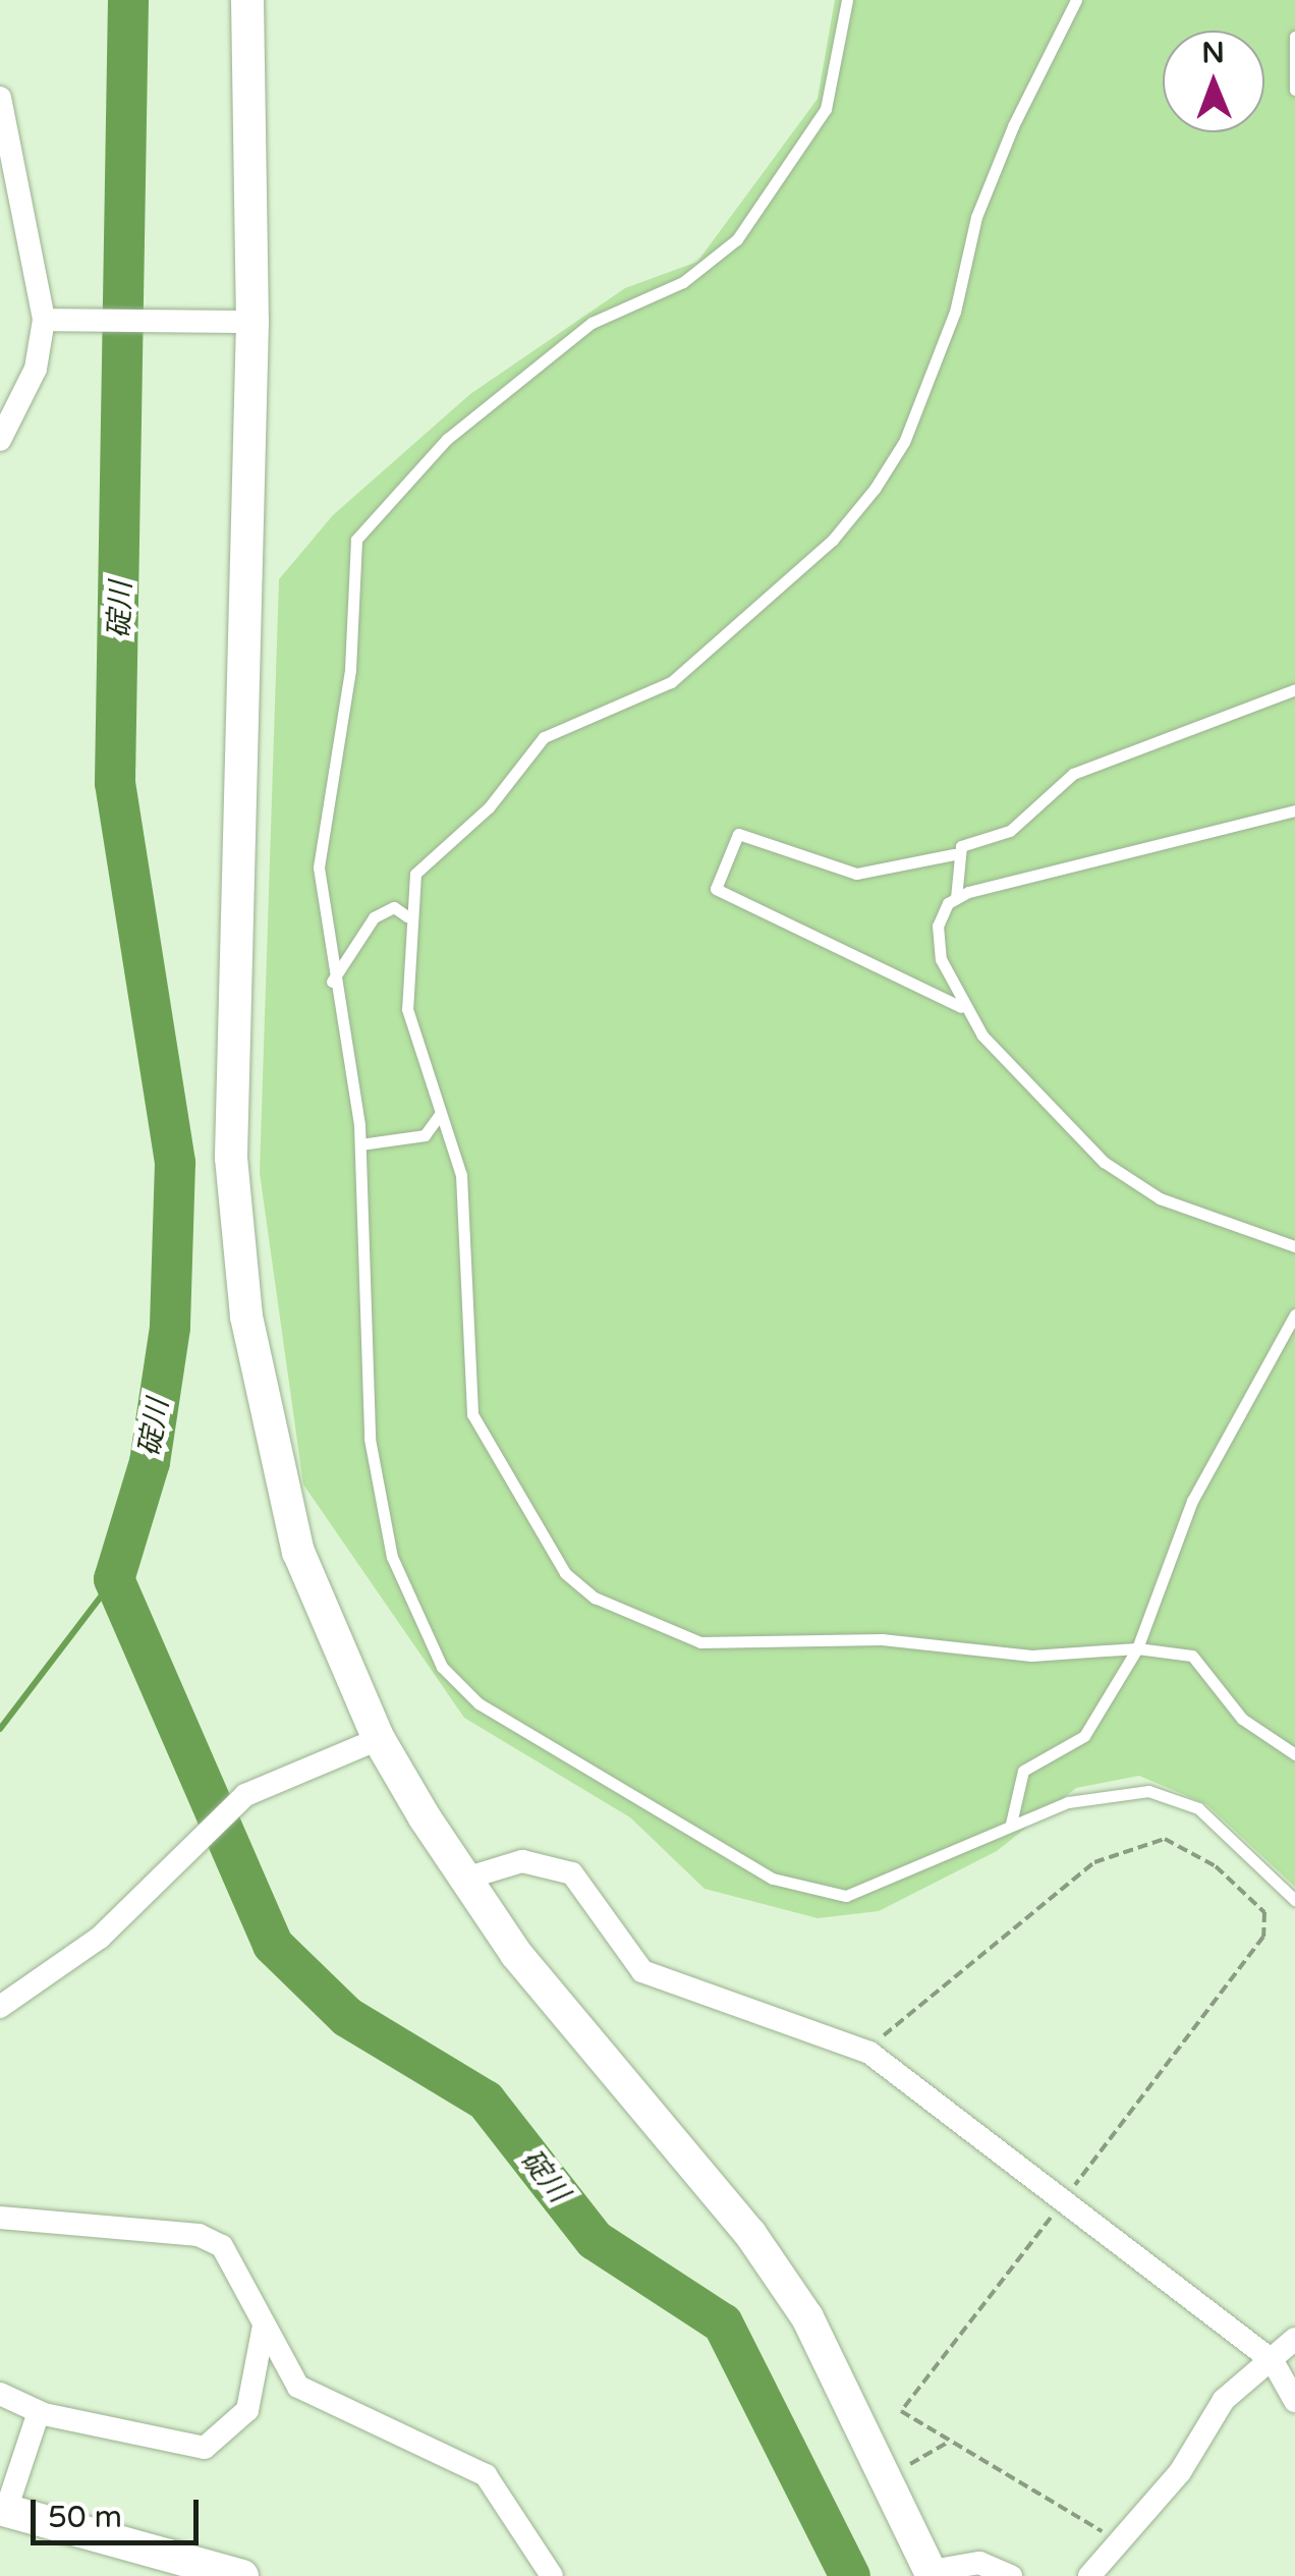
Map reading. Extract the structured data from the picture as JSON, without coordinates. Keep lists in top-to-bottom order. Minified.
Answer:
{"water":["碇川"],"scale_bar":"50 m","north":"top"}
